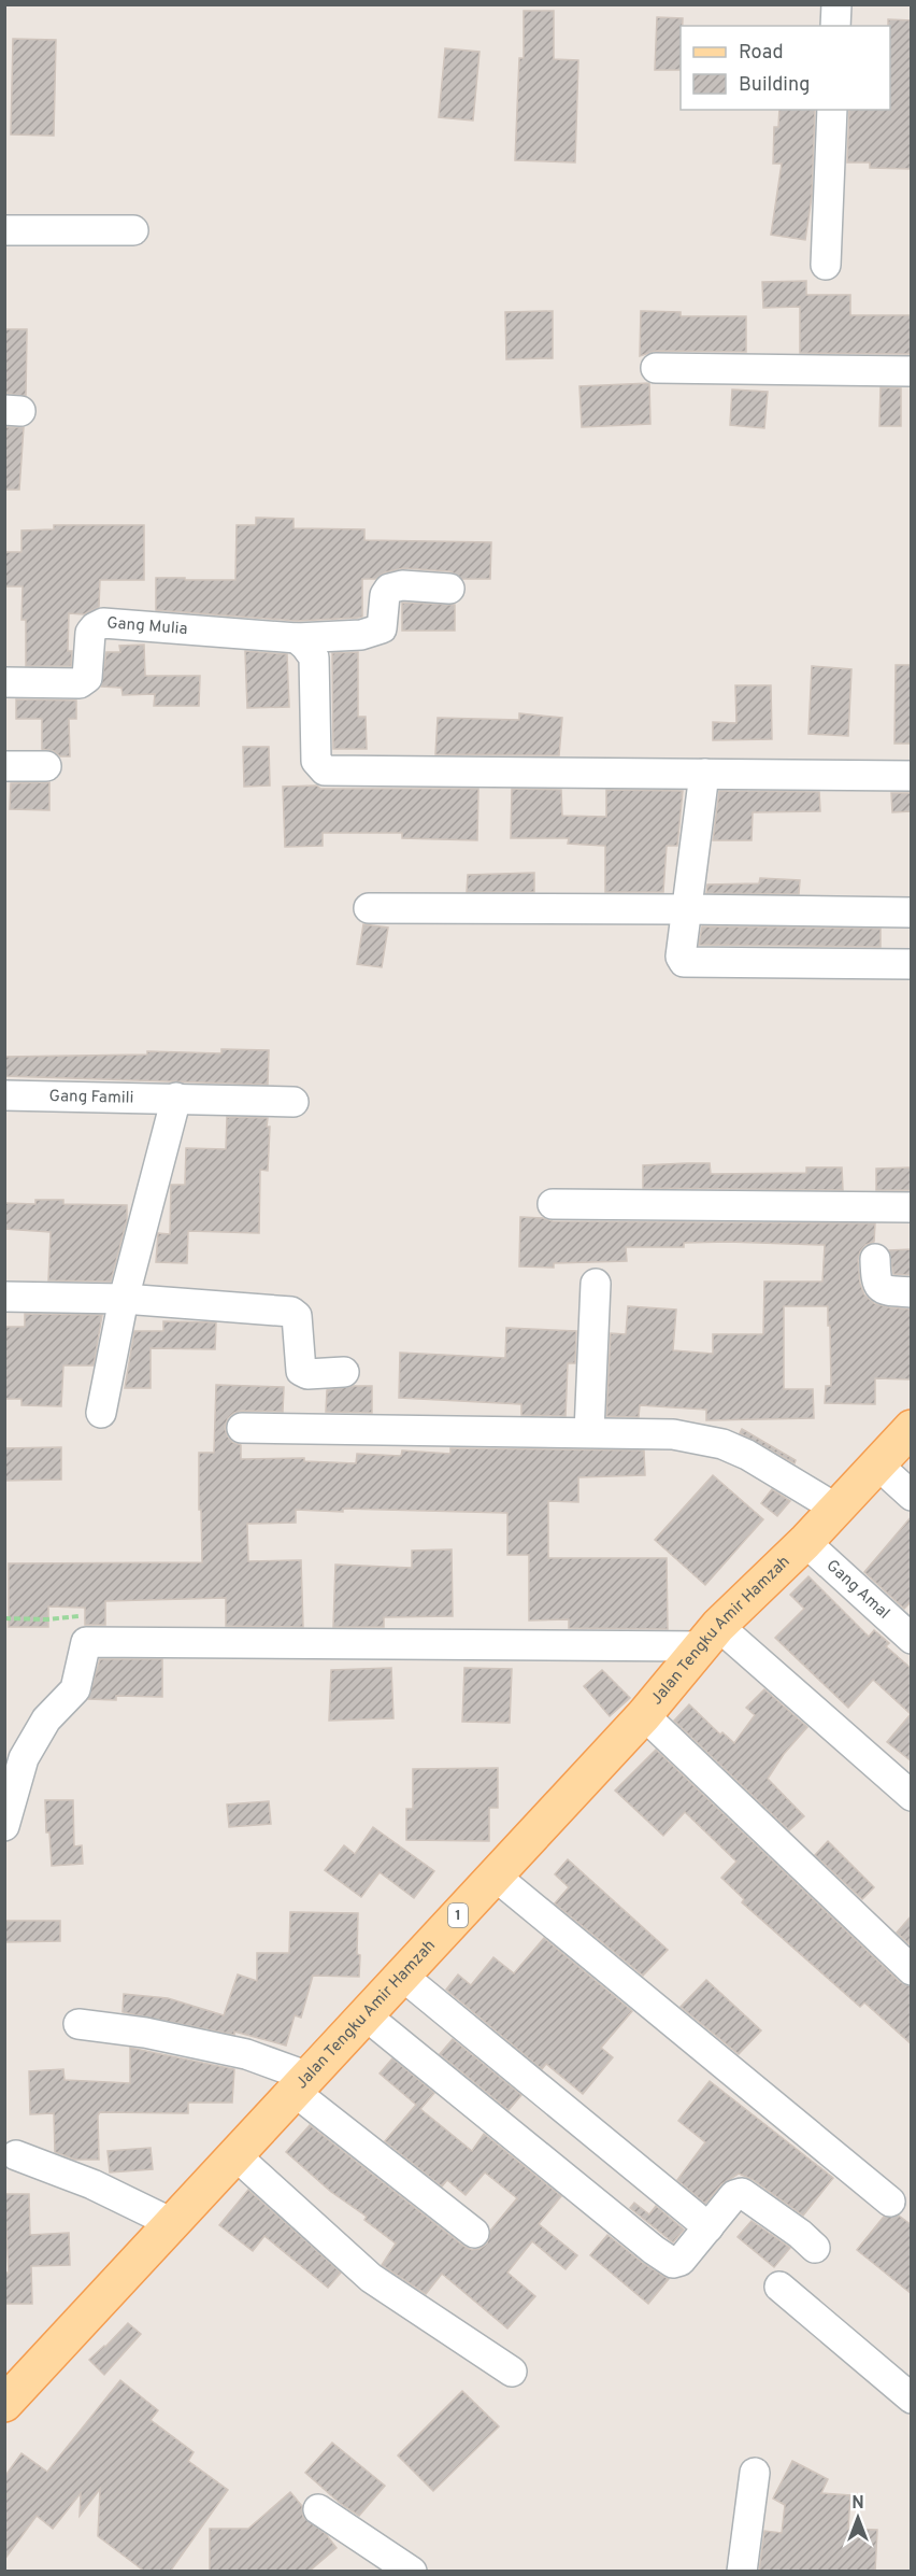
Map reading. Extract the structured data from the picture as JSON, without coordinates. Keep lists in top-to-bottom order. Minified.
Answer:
{"streets":{"main road":["Jalan Tengku Amir Hamzah","1"],"street":["Gang Mulia","Gang Famili","Gang Amal"]},"crossings":[["Gang Amal","Jalan Tengku Amir Hamzah"]],"legend":["Road","Building"],"north":"top"}
